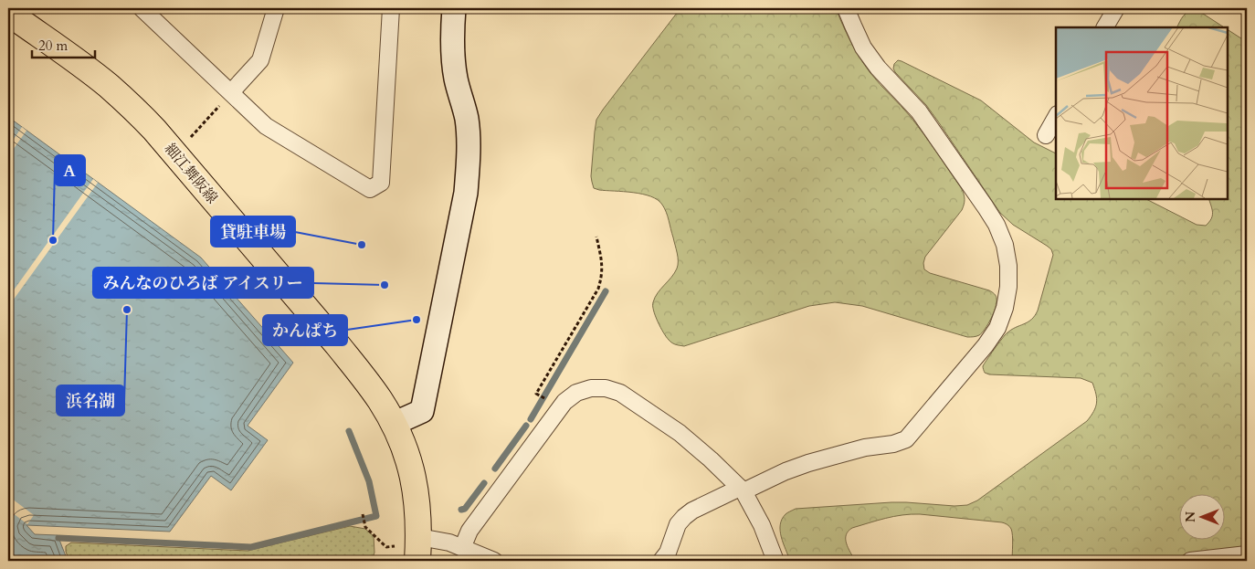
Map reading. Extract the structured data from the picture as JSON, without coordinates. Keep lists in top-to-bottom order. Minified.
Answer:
{"streets":{"main road":["細江舞阪線"]},"places":["A","貸駐車場","みんなのひろば アイスリー","浜名湖","かんぱち"],"scale_bar":"20 m","north":"left"}
